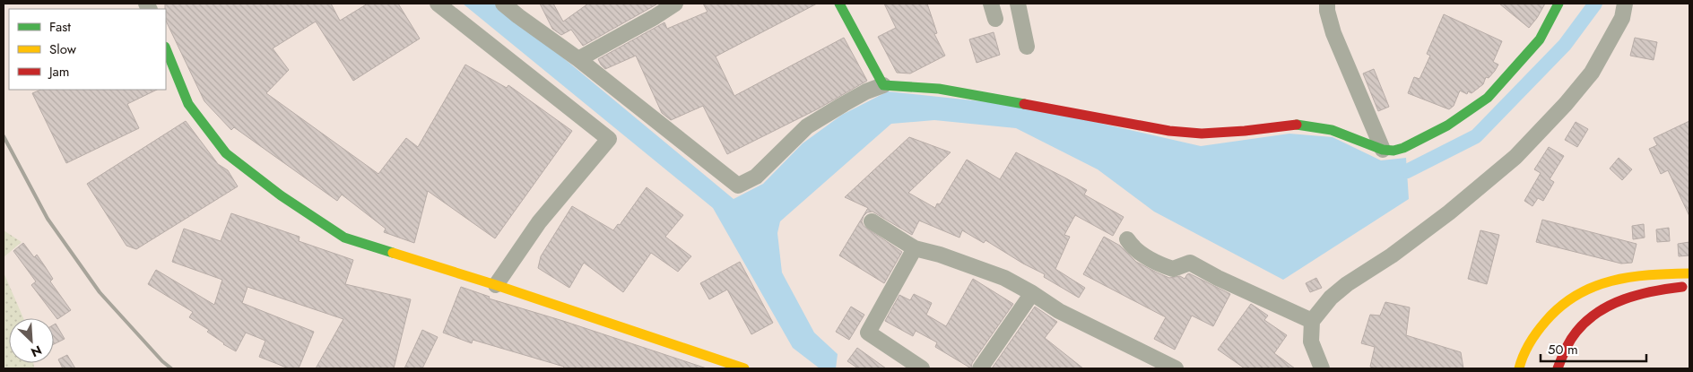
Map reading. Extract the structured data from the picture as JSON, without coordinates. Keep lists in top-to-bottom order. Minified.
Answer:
{"legend":["Fast","Slow","Jam"],"scale_bar":"50 m","north":"bottom right"}
